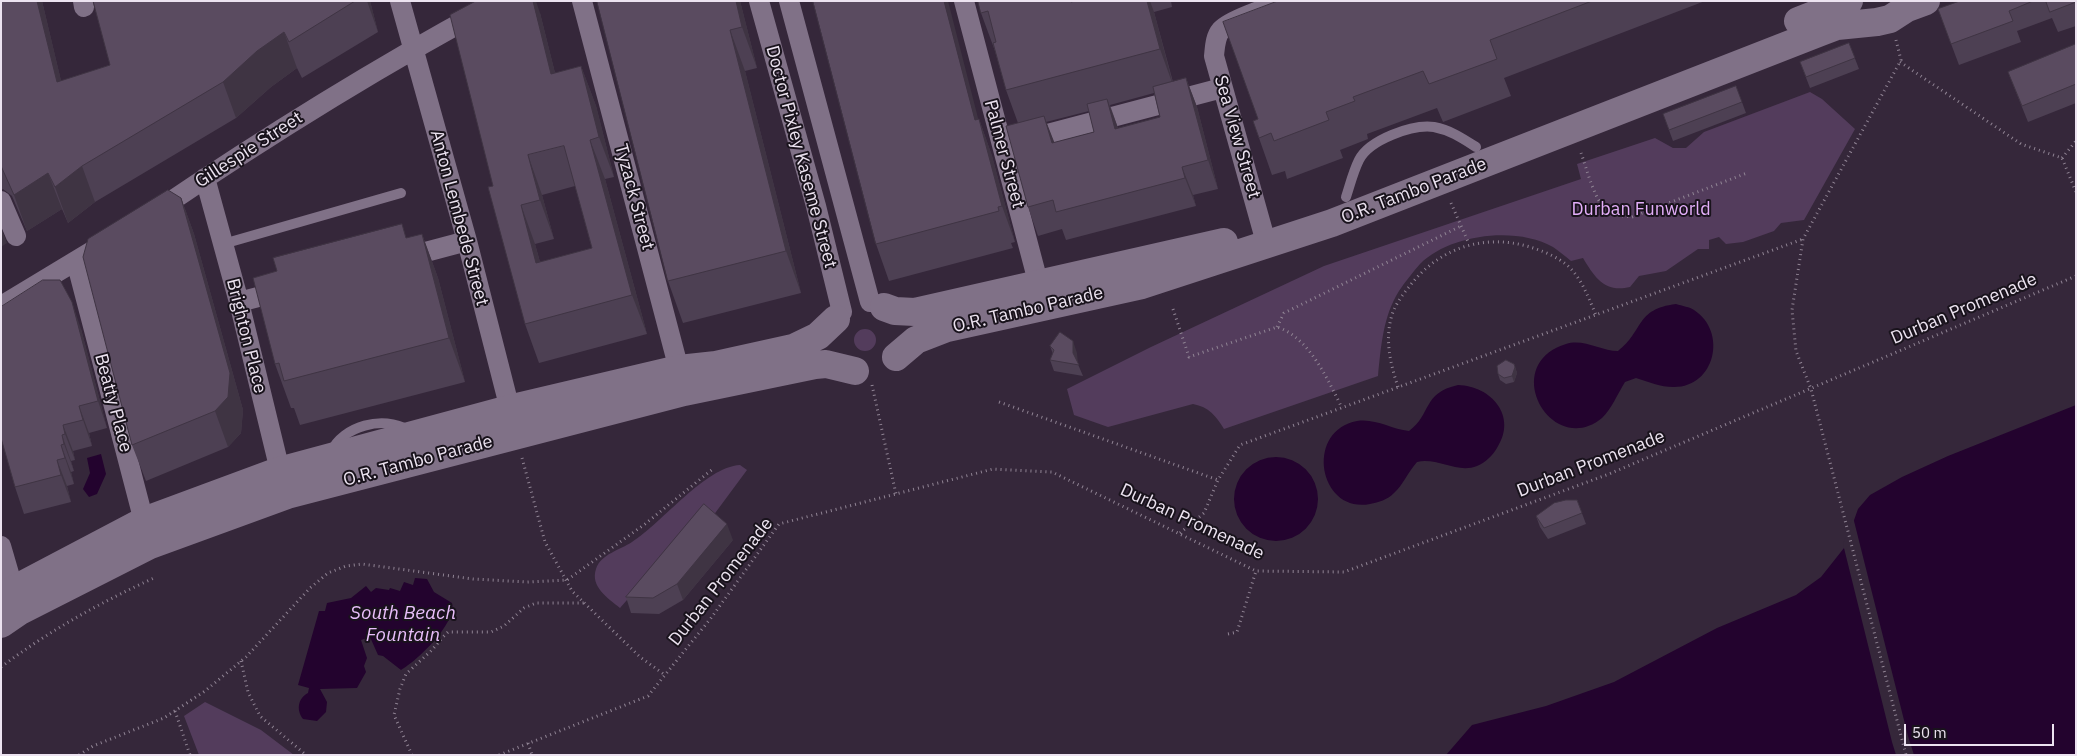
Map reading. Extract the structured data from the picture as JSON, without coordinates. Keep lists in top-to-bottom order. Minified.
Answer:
{"streets":{"main road":["O.R. Tambo Parade"],"street":["Sea View Street","Gillespie Street","Palmer Street","Doctor Pixley Kaseme Street","Tyzack Street","Anton Lembede Street","Brighton Place","Beatty Place"],"path":["Durban Promenade"]},"crossings":[["Sea View Street","O.R. Tambo Parade"],["Gillespie Street","Anton Lembede Street"],["Gillespie Street","Brighton Place"],["Gillespie Street","Beatty Place"],["Palmer Street","O.R. Tambo Parade"],["Doctor Pixley Kaseme Street","O.R. Tambo Parade"],["O.R. Tambo Parade","Tyzack Street"],["O.R. Tambo Parade","Anton Lembede Street"],["O.R. Tambo Parade","Brighton Place"],["O.R. Tambo Parade","Beatty Place"]],"water":["South Beach Fountain"],"parks":["Durban Funworld"],"scale_bar":"50 m"}
